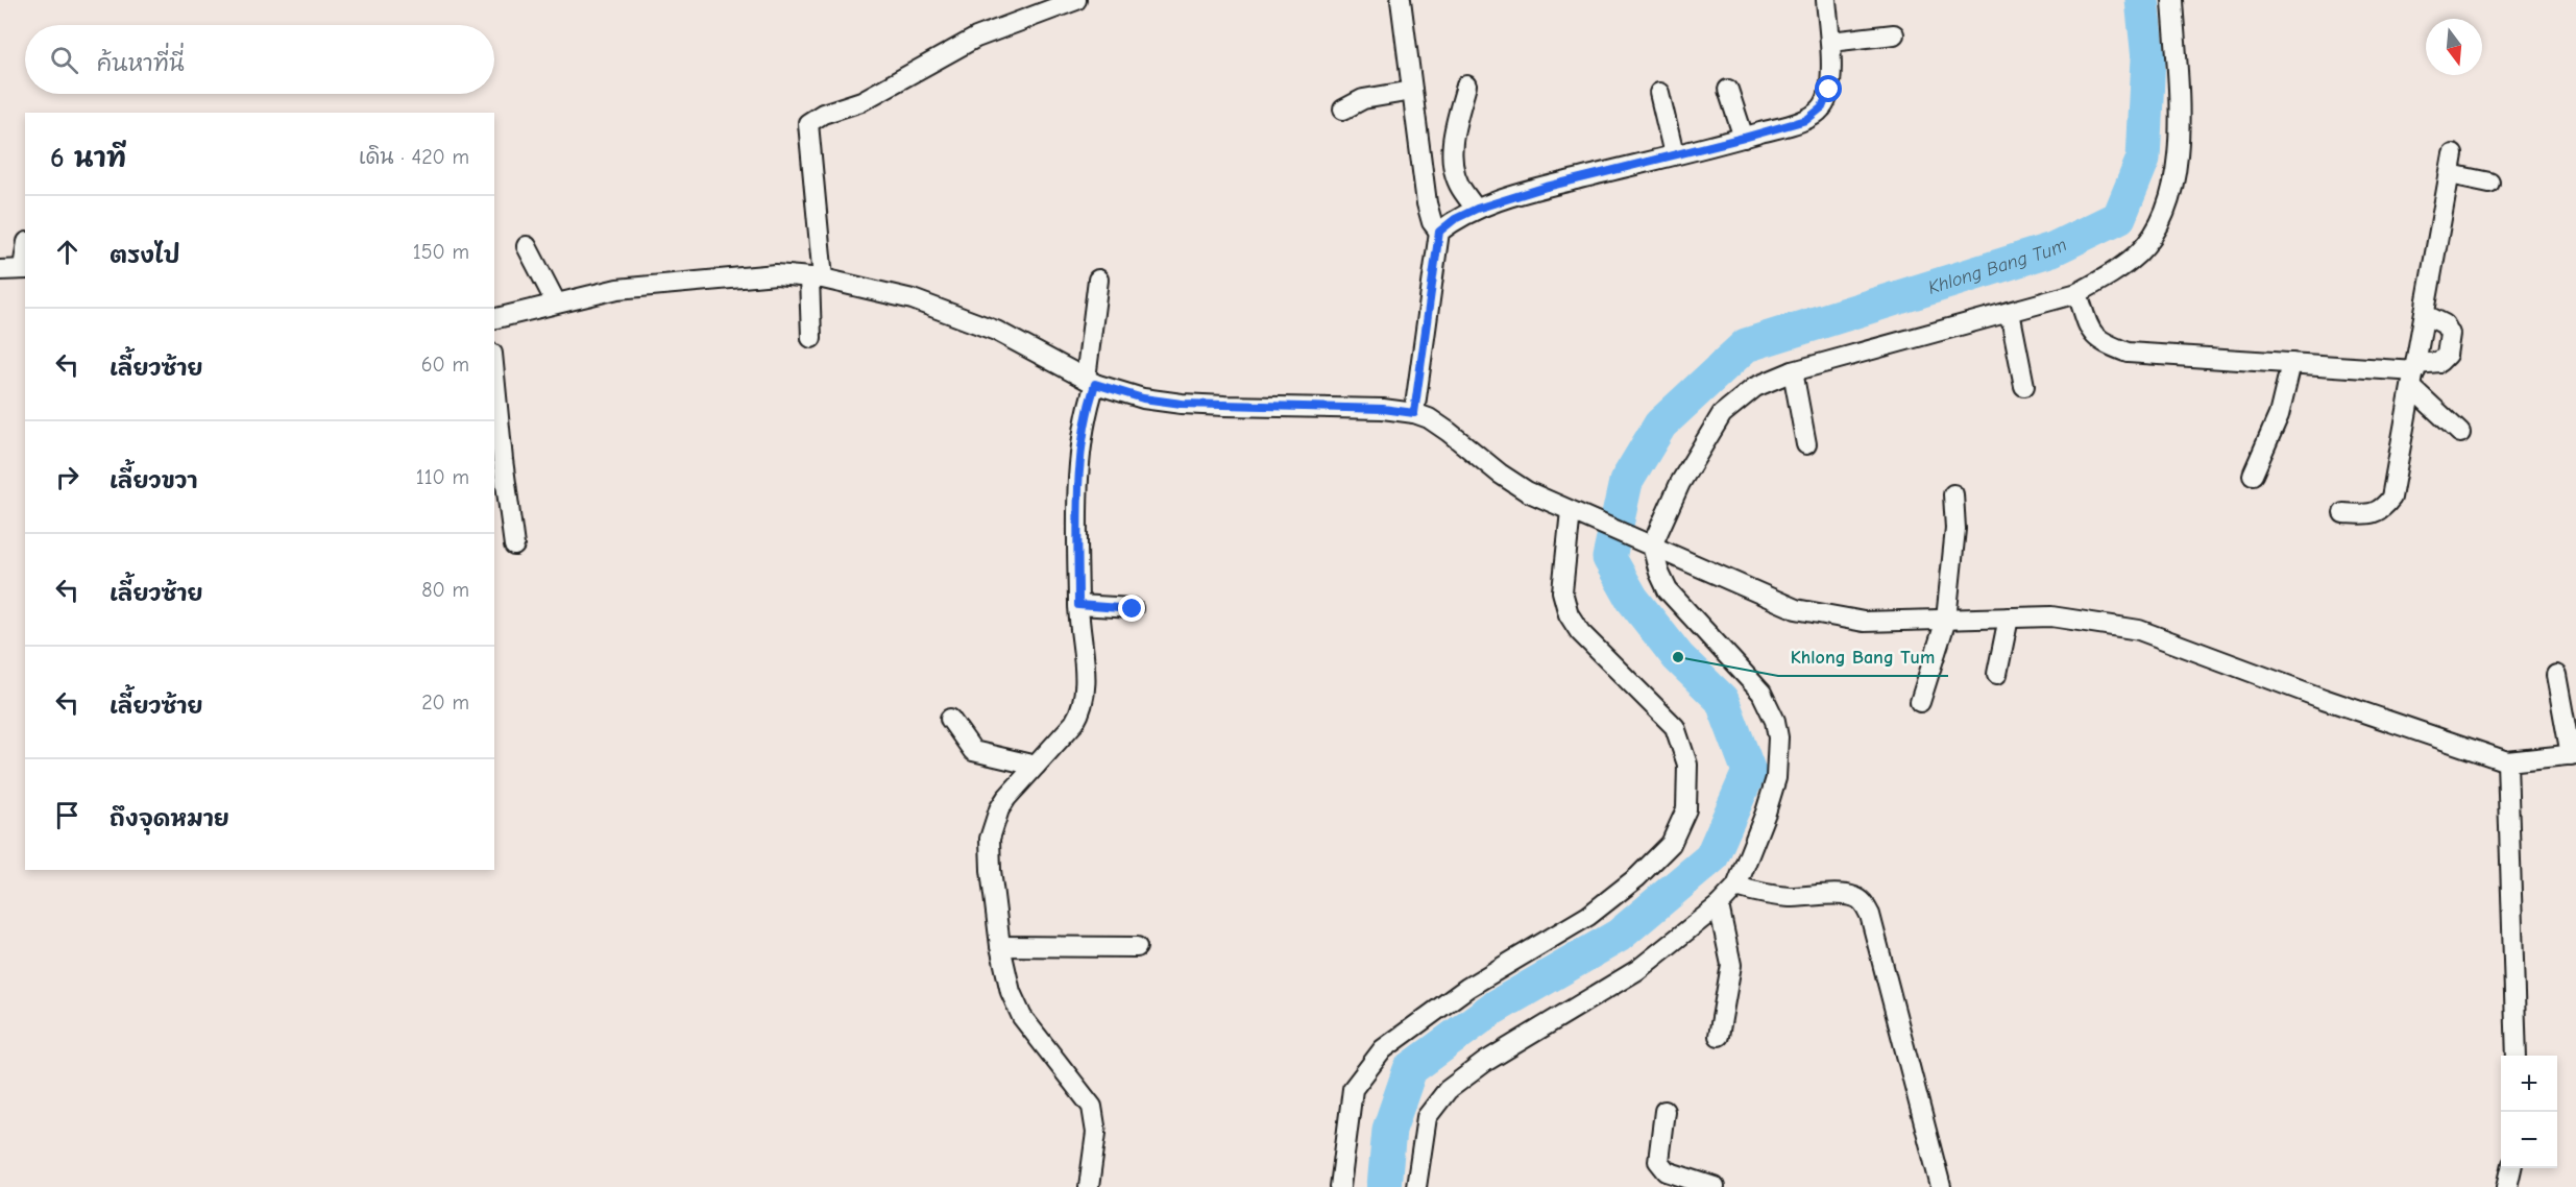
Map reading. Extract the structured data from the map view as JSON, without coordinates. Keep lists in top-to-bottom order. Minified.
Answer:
{"water":["Khlong Bang Tum"],"places":["Khlong Bang Tum"],"north":"bottom","page":{"search":"ค้นหาที่นี่","heading":["6 นาที","เดิน · 420 m"],"list":[["ตรงไป","150 m"],["เลี้ยวซ้าย","60 m"],["เลี้ยวขวา","110 m"],["เลี้ยวซ้าย","80 m"],["เลี้ยวซ้าย","20 m"],"ถึงจุดหมาย"],"map_buttons":["+","−"]}}
